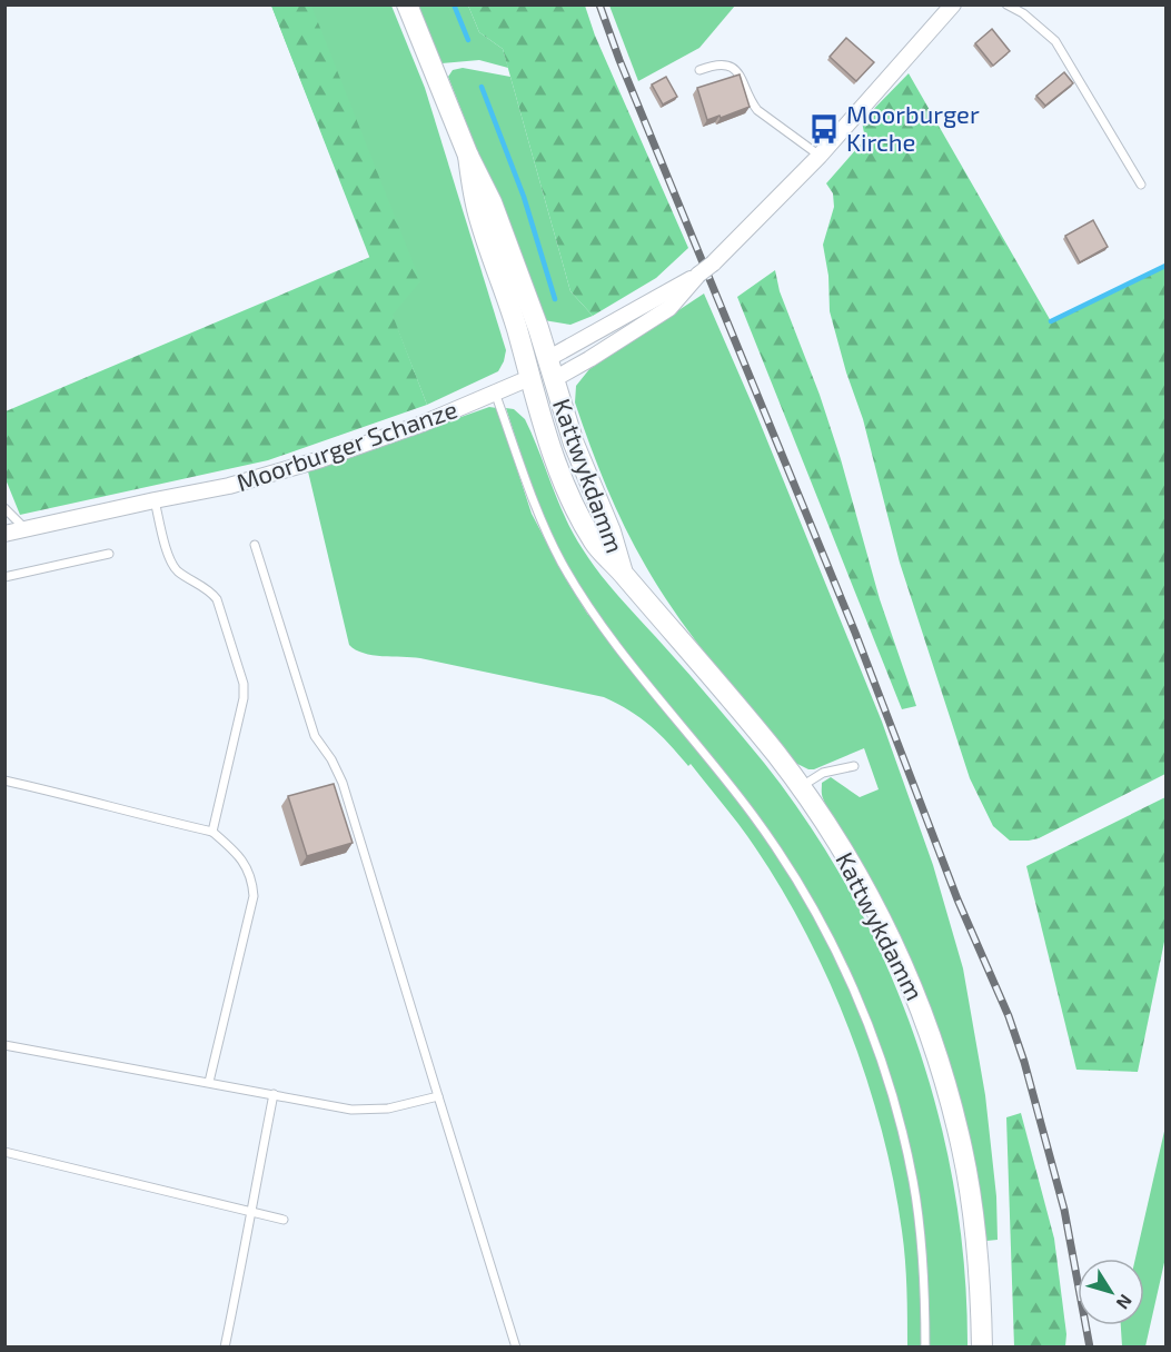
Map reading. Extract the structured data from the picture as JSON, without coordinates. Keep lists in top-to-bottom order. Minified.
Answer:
{"streets":{"main road":["Kattwykdamm"],"street":["Moorburger Schanze"]},"crossings":[["Moorburger Schanze","Kattwykdamm"]],"places":{"bus stop":["Moorburger Kirche"]},"north":"bottom right"}
